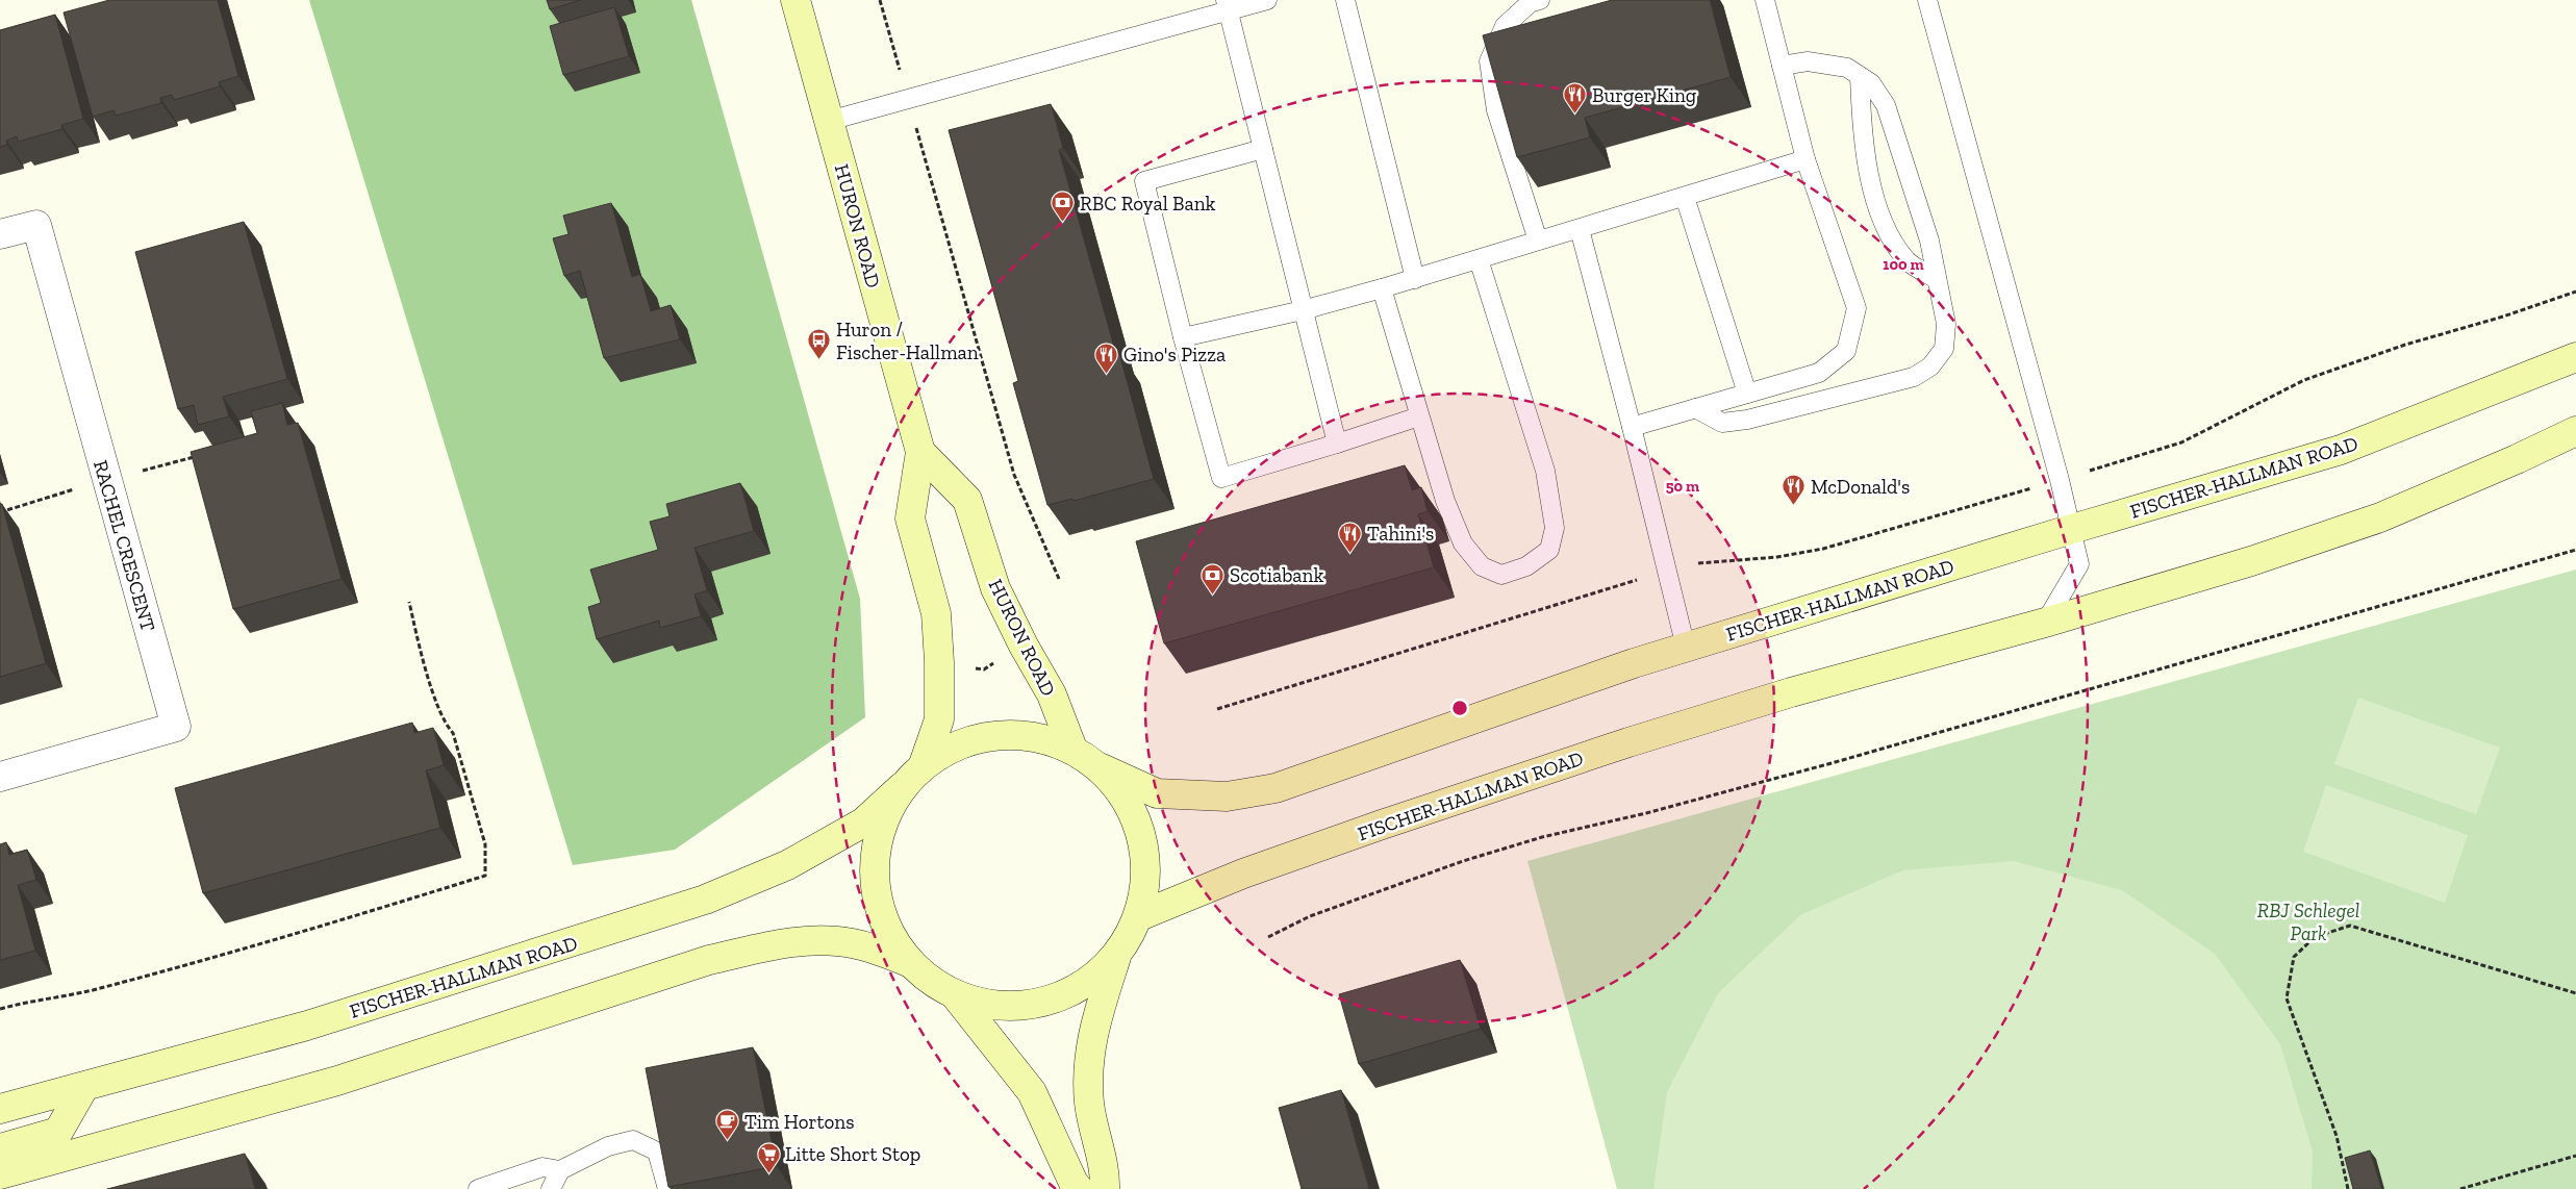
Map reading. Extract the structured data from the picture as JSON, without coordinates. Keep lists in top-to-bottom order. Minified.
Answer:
{"streets":{"main road":["HURON ROAD","FISCHER-HALLMAN ROAD"],"street":["RACHEL CRESCENT"]},"parks":["RBJ Schlegel Park"],"places":{"restaurant":["Burger King","Gino's Pizza","McDonald's","Tahini's"],"bank":["RBC Royal Bank","Scotiabank"],"bus stop":["Huron / Fischer-Hallman"],"cafe":["Tim Hortons"],"supermarket":["Litte Short Stop"]},"rings":["100 m","50 m"]}
